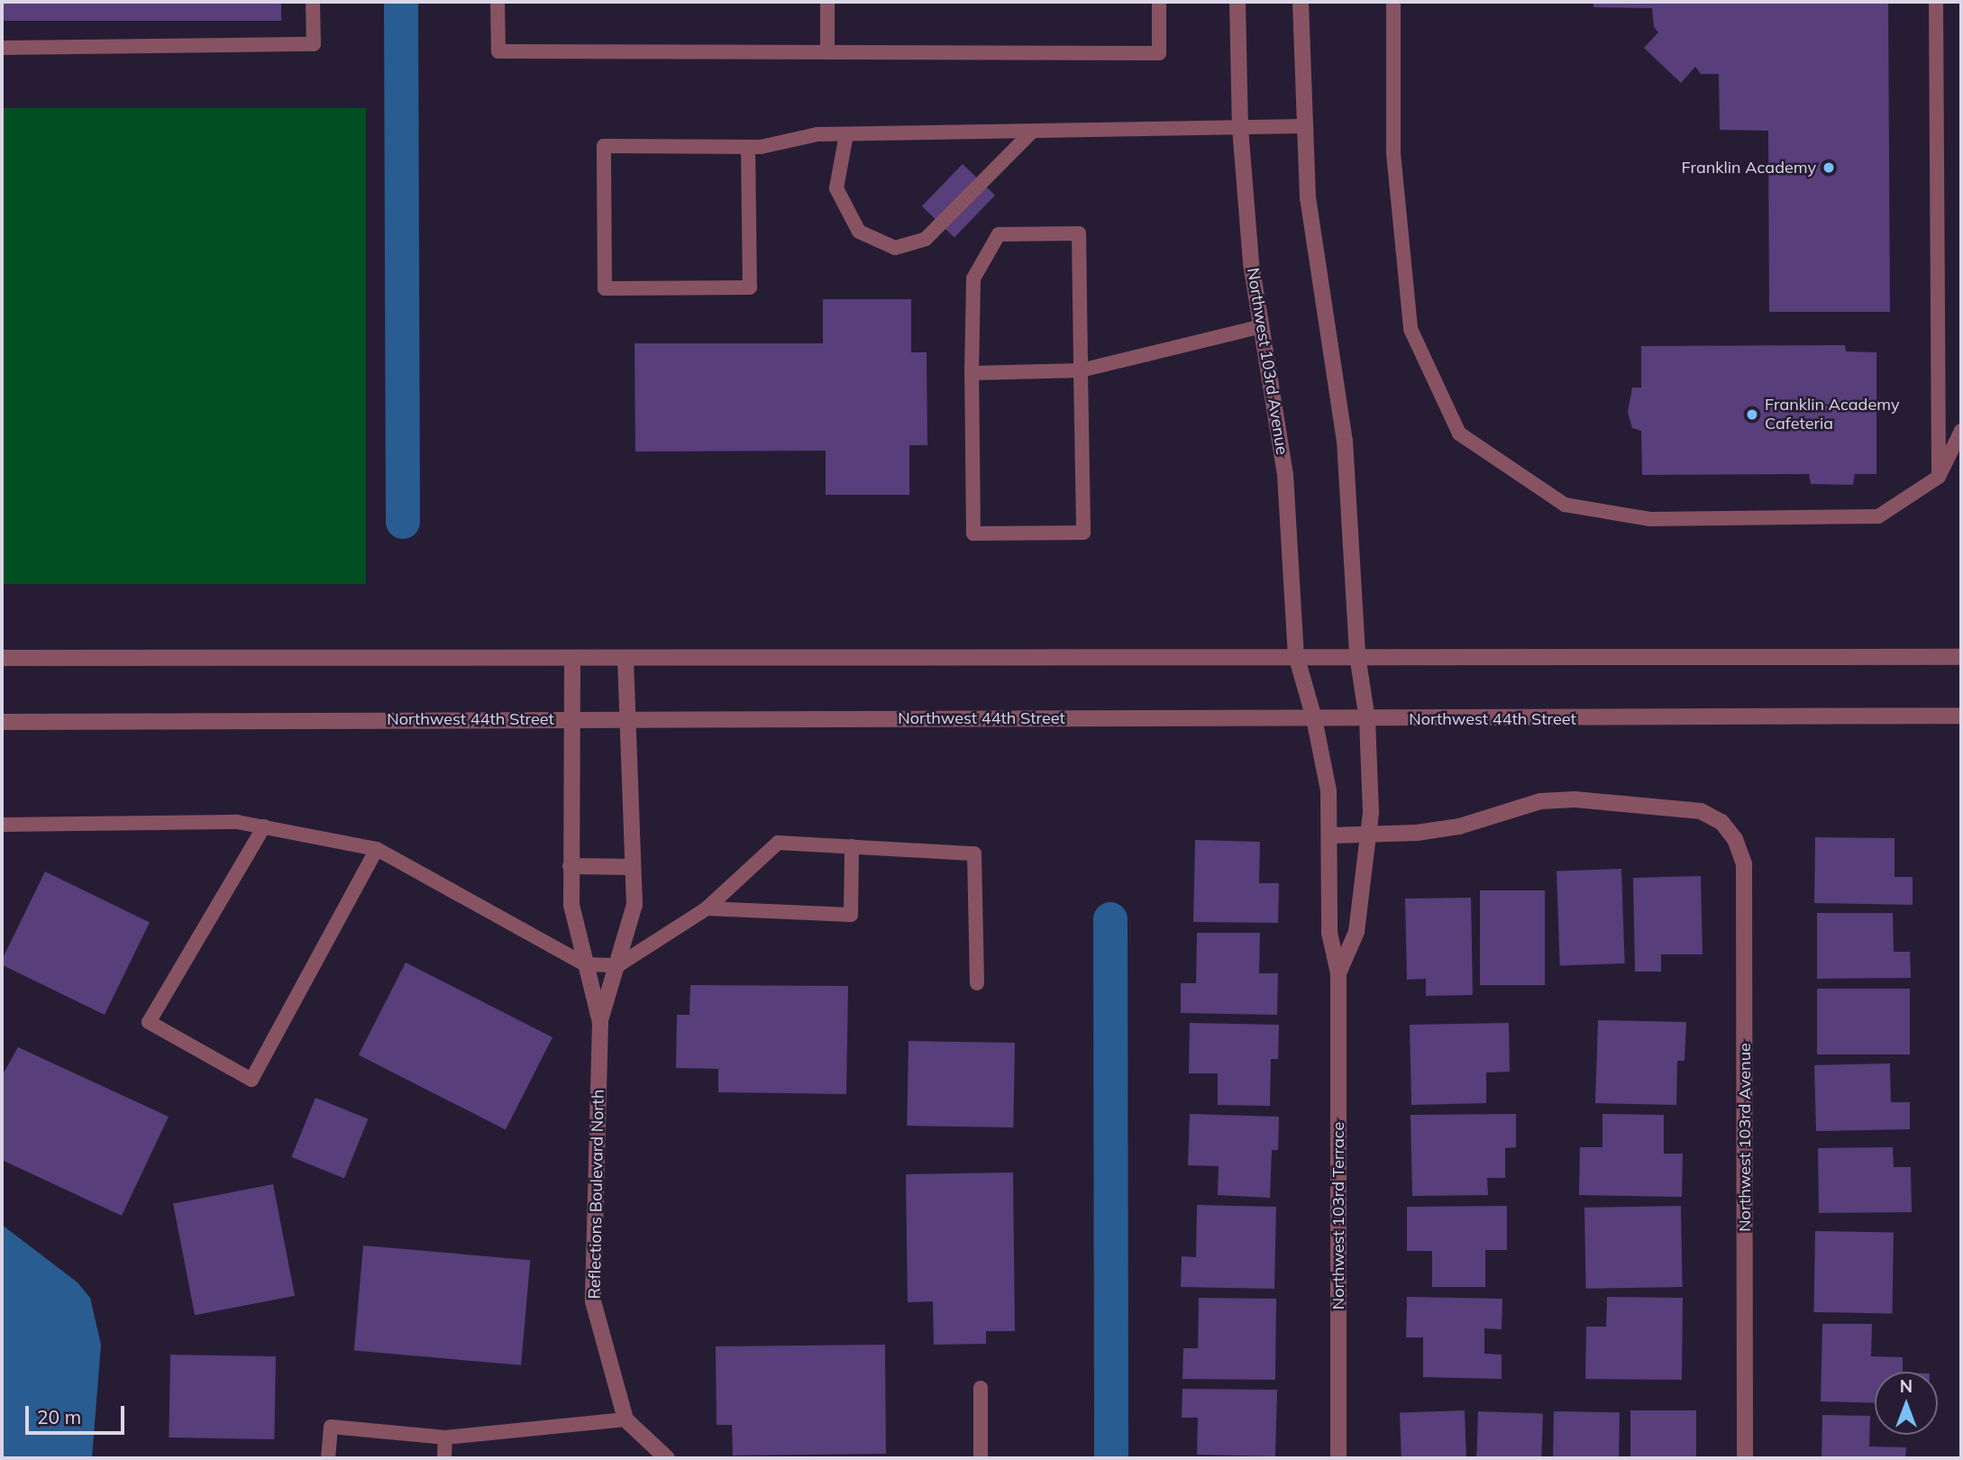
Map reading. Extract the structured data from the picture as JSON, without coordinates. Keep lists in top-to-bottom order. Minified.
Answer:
{"streets":{"street":["Northwest 103rd Avenue","Northwest 44th Street","Reflections Boulevard North","Northwest 103rd Terrace"]},"crossings":[["Northwest 103rd Avenue","Northwest 44th Street"],["Northwest 103rd Avenue","Northwest 103rd Terrace"],["Northwest 44th Street","Reflections Boulevard North"],["Northwest 44th Street","Northwest 103rd Terrace"]],"places":["Franklin Academy","Franklin Academy Cafeteria"],"scale_bar":"20 m","north":"top"}
